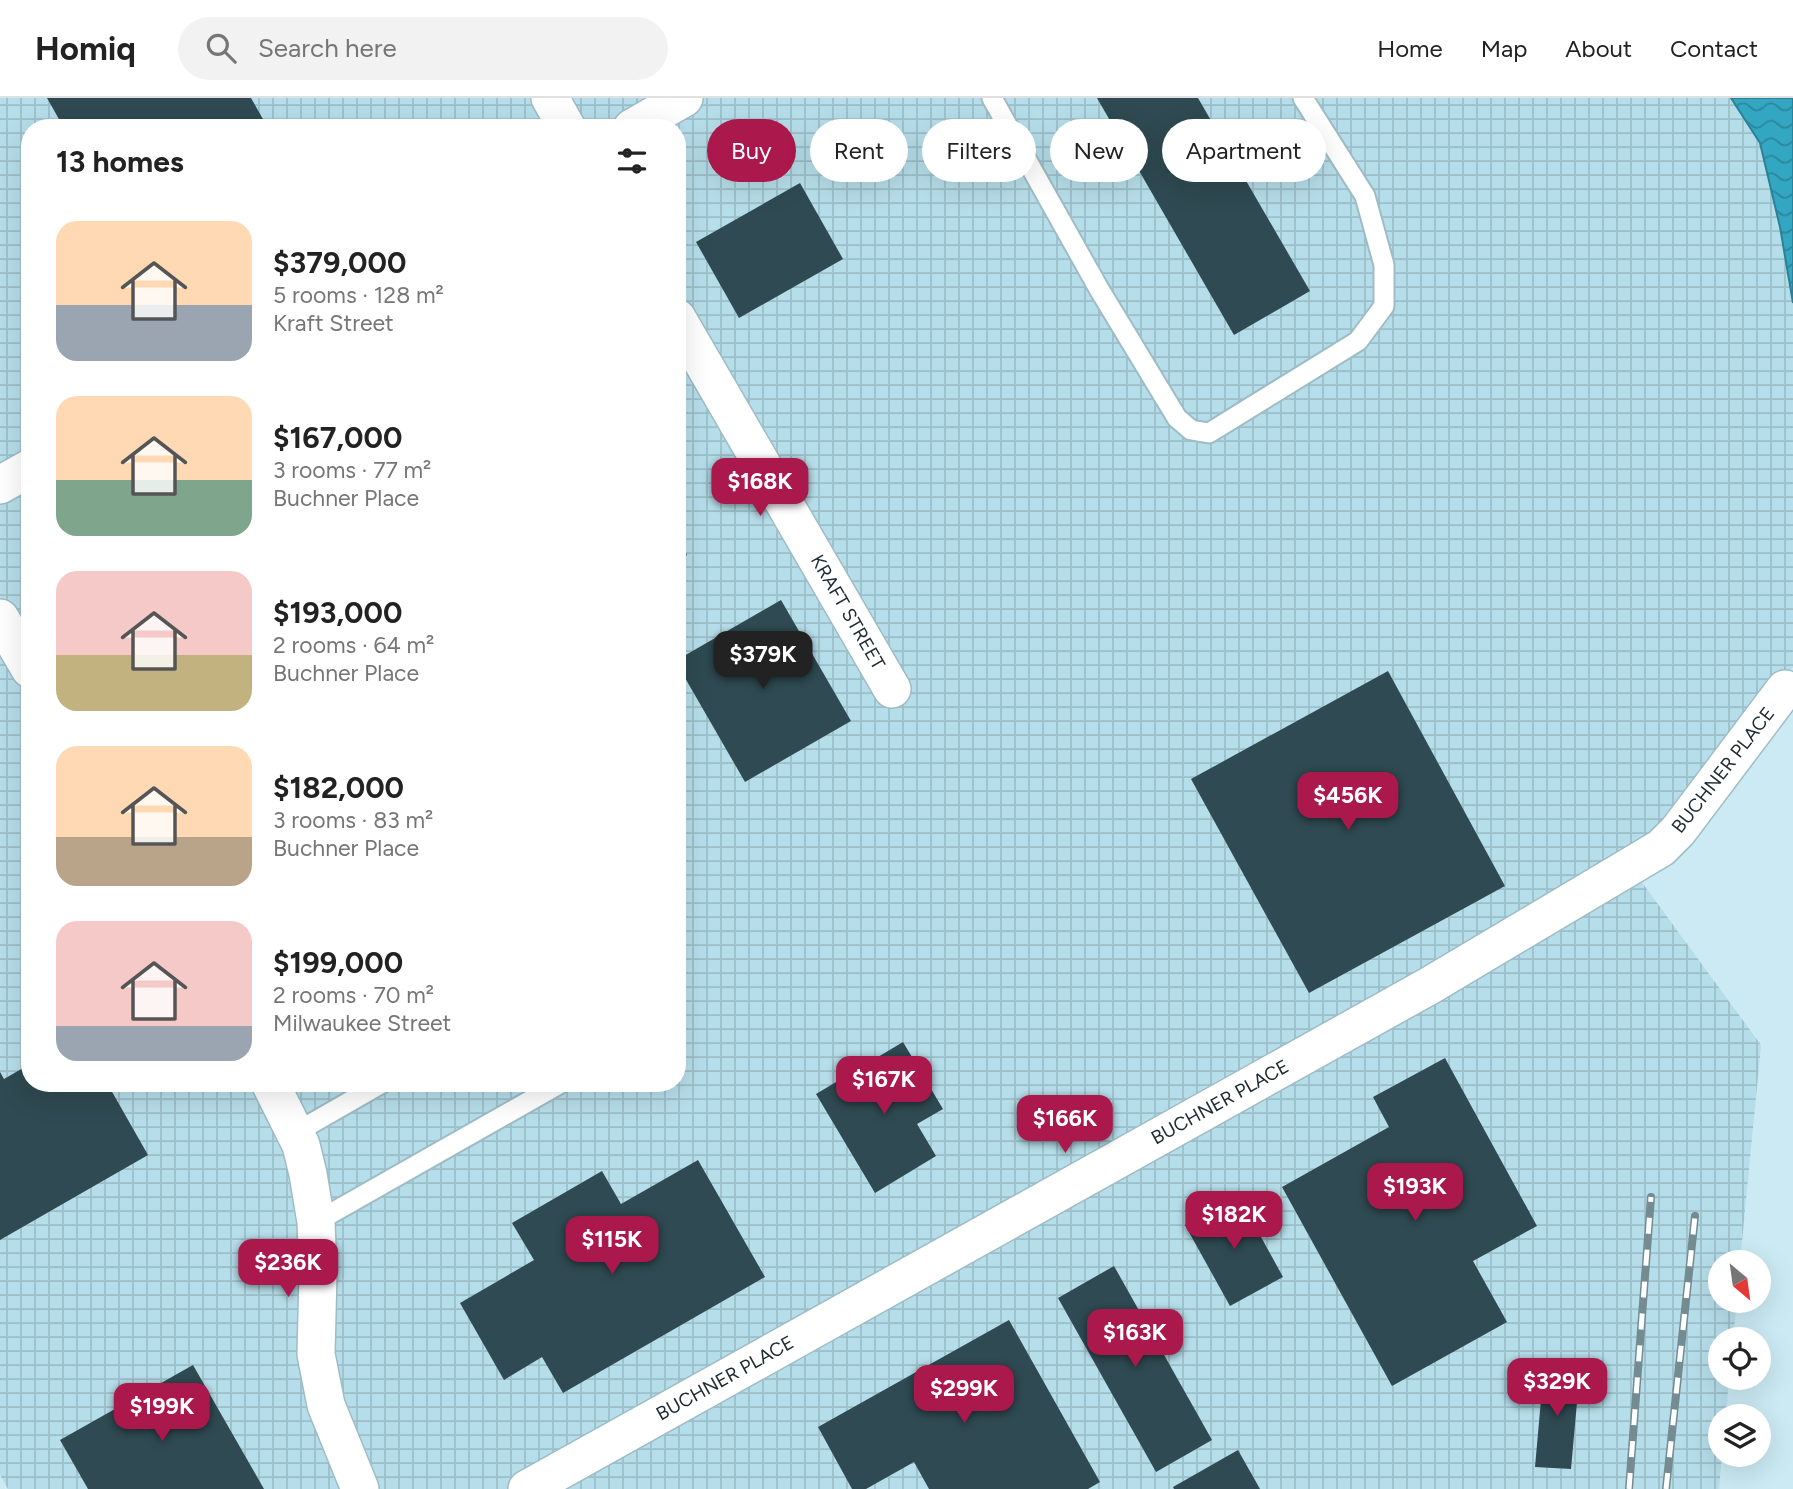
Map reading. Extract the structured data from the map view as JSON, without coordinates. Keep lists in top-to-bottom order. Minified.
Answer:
{"streets":{"street":["KRAFT STREET","BUCHNER PLACE"]},"north":"bottom right","page":{"header":"Homiq","search":"Search here","nav":["Home","Map","About","Contact"],"chip":["Buy","Rent","Filters","New","Apartment"],"heading":"13 homes","list":[{"name":"$379,000","note":"5 rooms · 128 m² · Kraft Street"},{"name":"$167,000","note":"3 rooms · 77 m² · Buchner Place"},{"name":"$193,000","note":"2 rooms · 64 m² · Buchner Place"},{"name":"$182,000","note":"3 rooms · 83 m² · Buchner Place"},{"name":"$199,000","note":"2 rooms · 70 m² · Milwaukee Street"}],"price":["$168K","$379K","$456K","$167K","$166K","$193K","$182K","$115K","$236K","$163K","$329K","$299K","$199K"]}}
